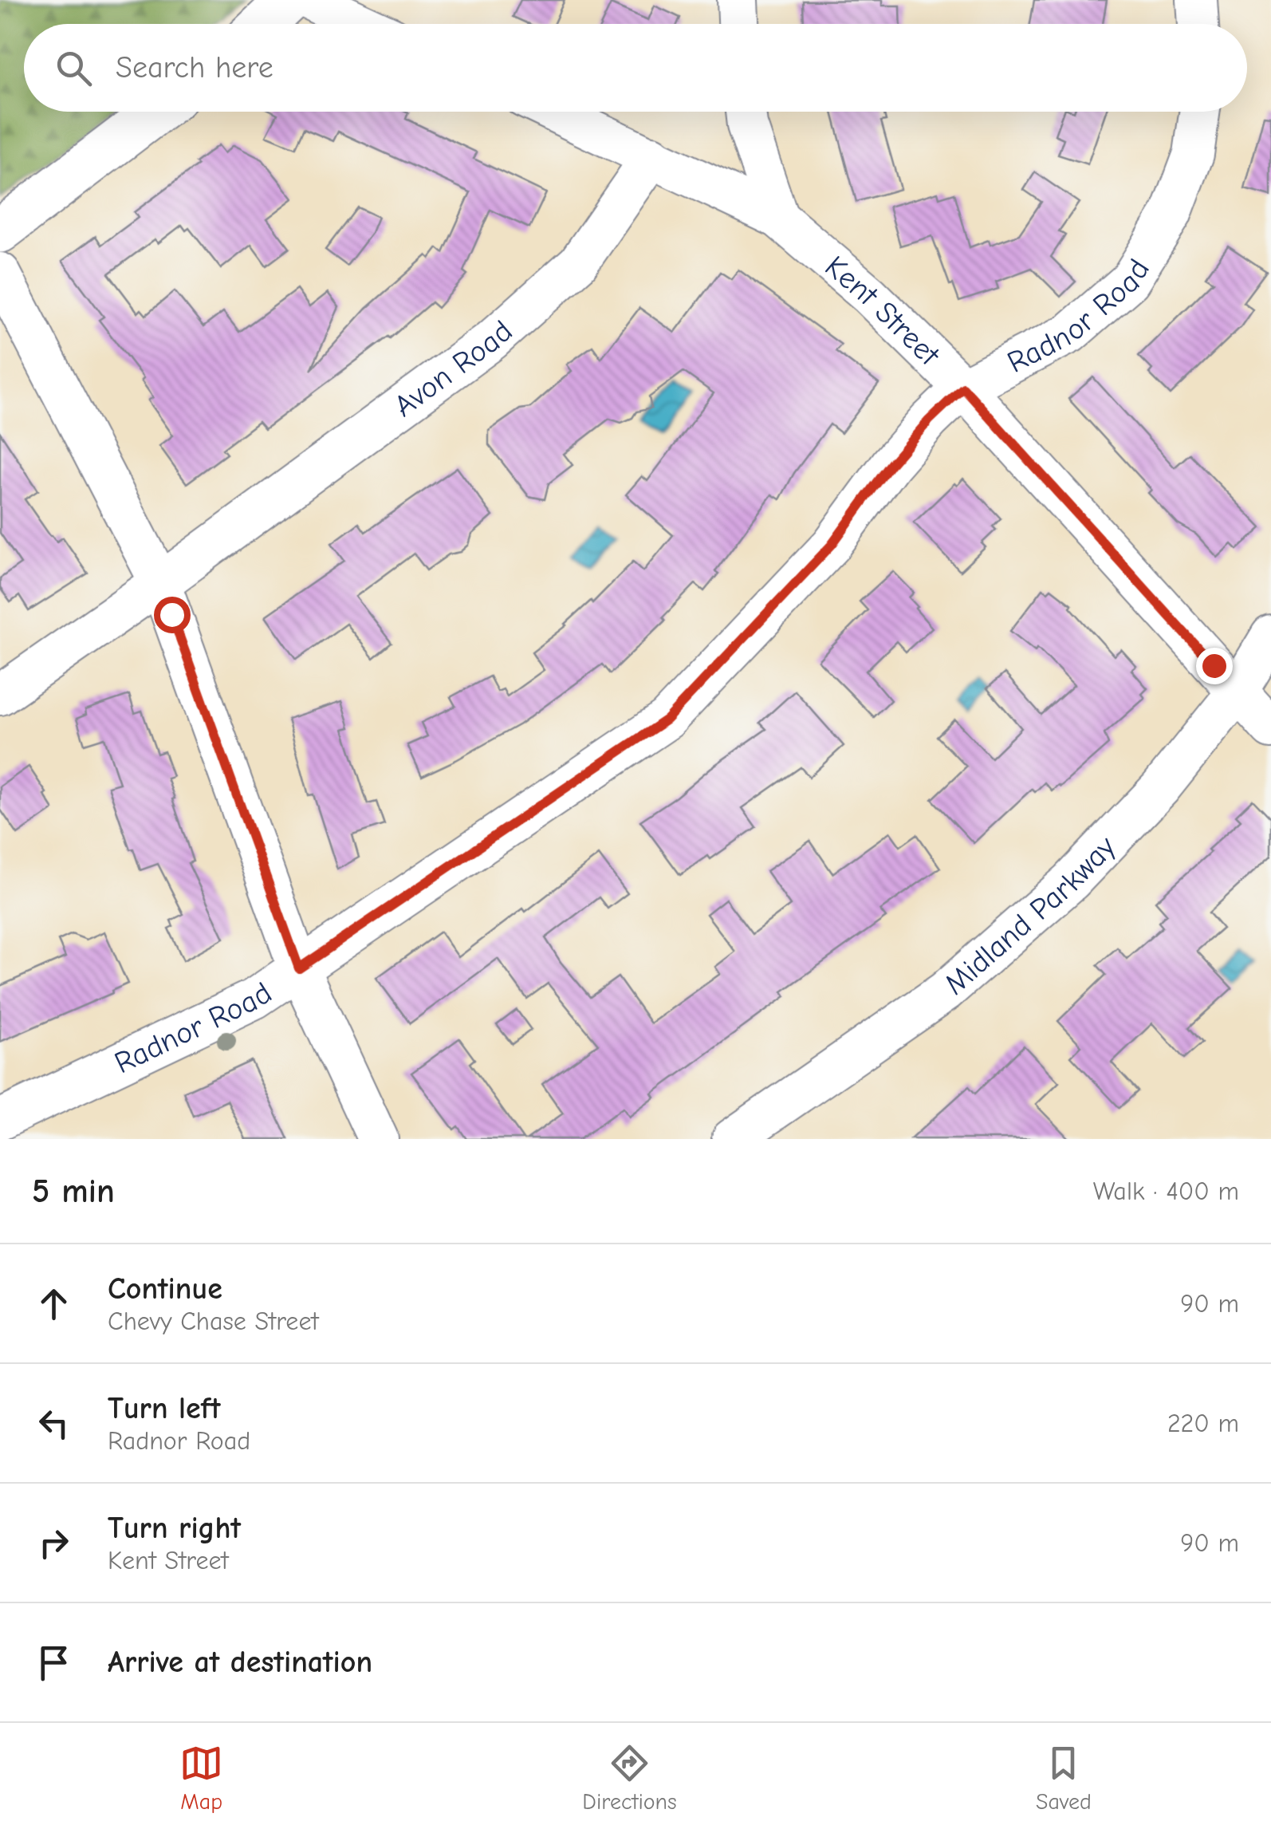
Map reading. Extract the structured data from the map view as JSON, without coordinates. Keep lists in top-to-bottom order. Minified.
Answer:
{"streets":{"street":["Radnor Road","Kent Street","Avon Road","Midland Parkway"]},"crossings":[["Radnor Road","Kent Street"],["Kent Street","Midland Parkway"]],"page":{"search":"Search here","heading":["5 min","Walk · 400 m"],"list":[["Continue","Chevy Chase Street","90 m"],["Turn left","Radnor Road","220 m"],["Turn right","Kent Street","90 m"],"Arrive at destination"],"nav":["Map","Directions","Saved"]}}
